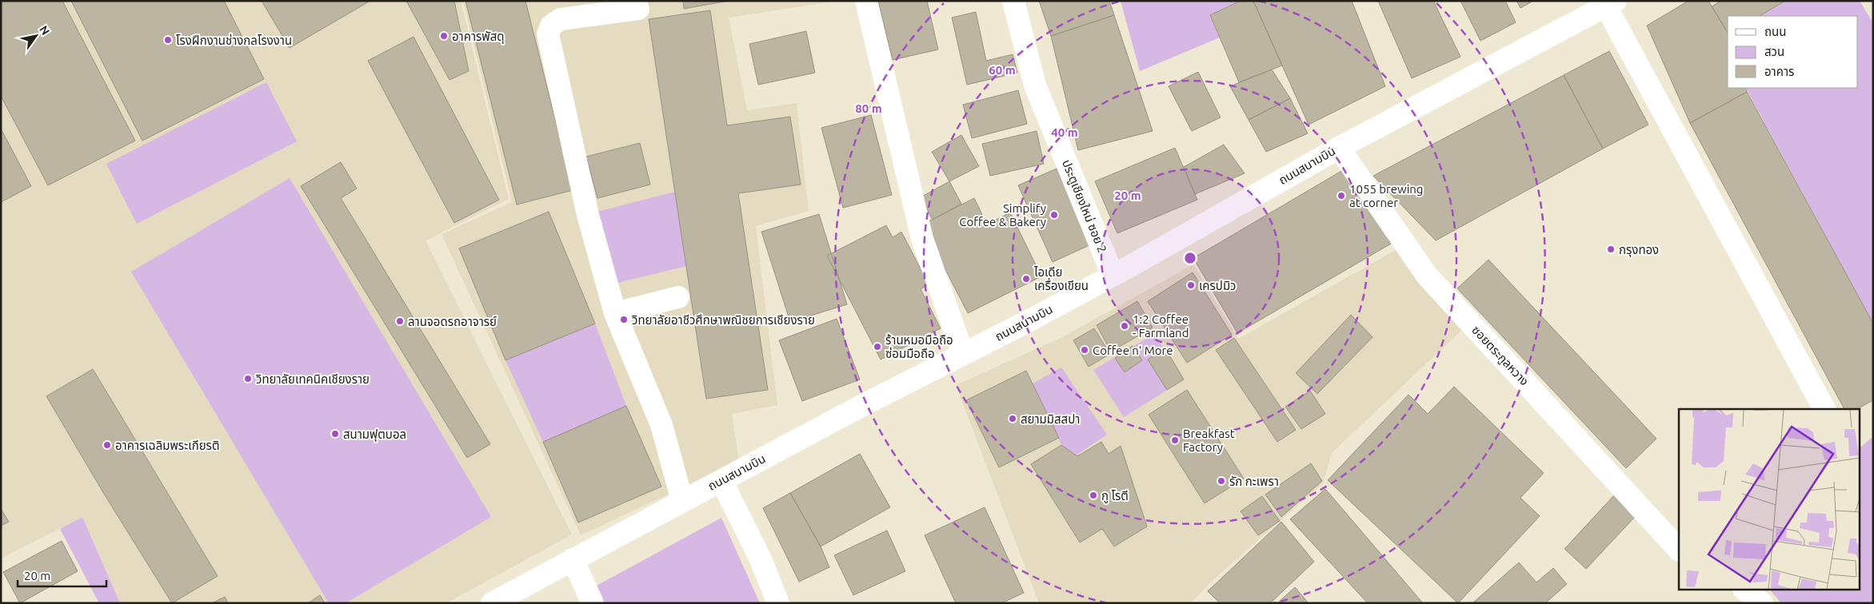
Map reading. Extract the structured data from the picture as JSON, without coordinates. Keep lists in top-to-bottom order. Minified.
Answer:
{"streets":{"street":["ถนนสนามบิน","ประตูเชียงใหม่ ซอย 2","ซอยตระกูลหวาง"]},"crossings":[["ถนนสนามบิน","ประตูเชียงใหม่ ซอย 2"],["ถนนสนามบิน","ซอยตระกูลหวาง"]],"places":["อาคารพัสดุ","โรงฝึกงานช่างกลโรงงาน","1055 brewing at corner","Simplify Coffee & Bakery","กรุงทอง","ไอเดีย เครื่องเขียน","เครปมิว","วิทยาลัยอาชีวศึกษาพณิชยการเชียงราย","ลานจอดรถอาจารย์","1:2 Coffee - Farmland","ร้านหมอมือถือ ซ่อมมือถือ","Coffee n' More","วิทยาลัยเทคนิคเชียงราย","สยามมิสสปา","สนามฟุตบอล","Breakfast Factory","อาคารเฉลิมพระเกียรติ","รัก กะเพรา","กู โรตี"],"legend":["ถนน","สวน","อาคาร"],"scale_bar":"20 m","north":"top right","rings":["60 m","80 m","40 m","20 m"]}
